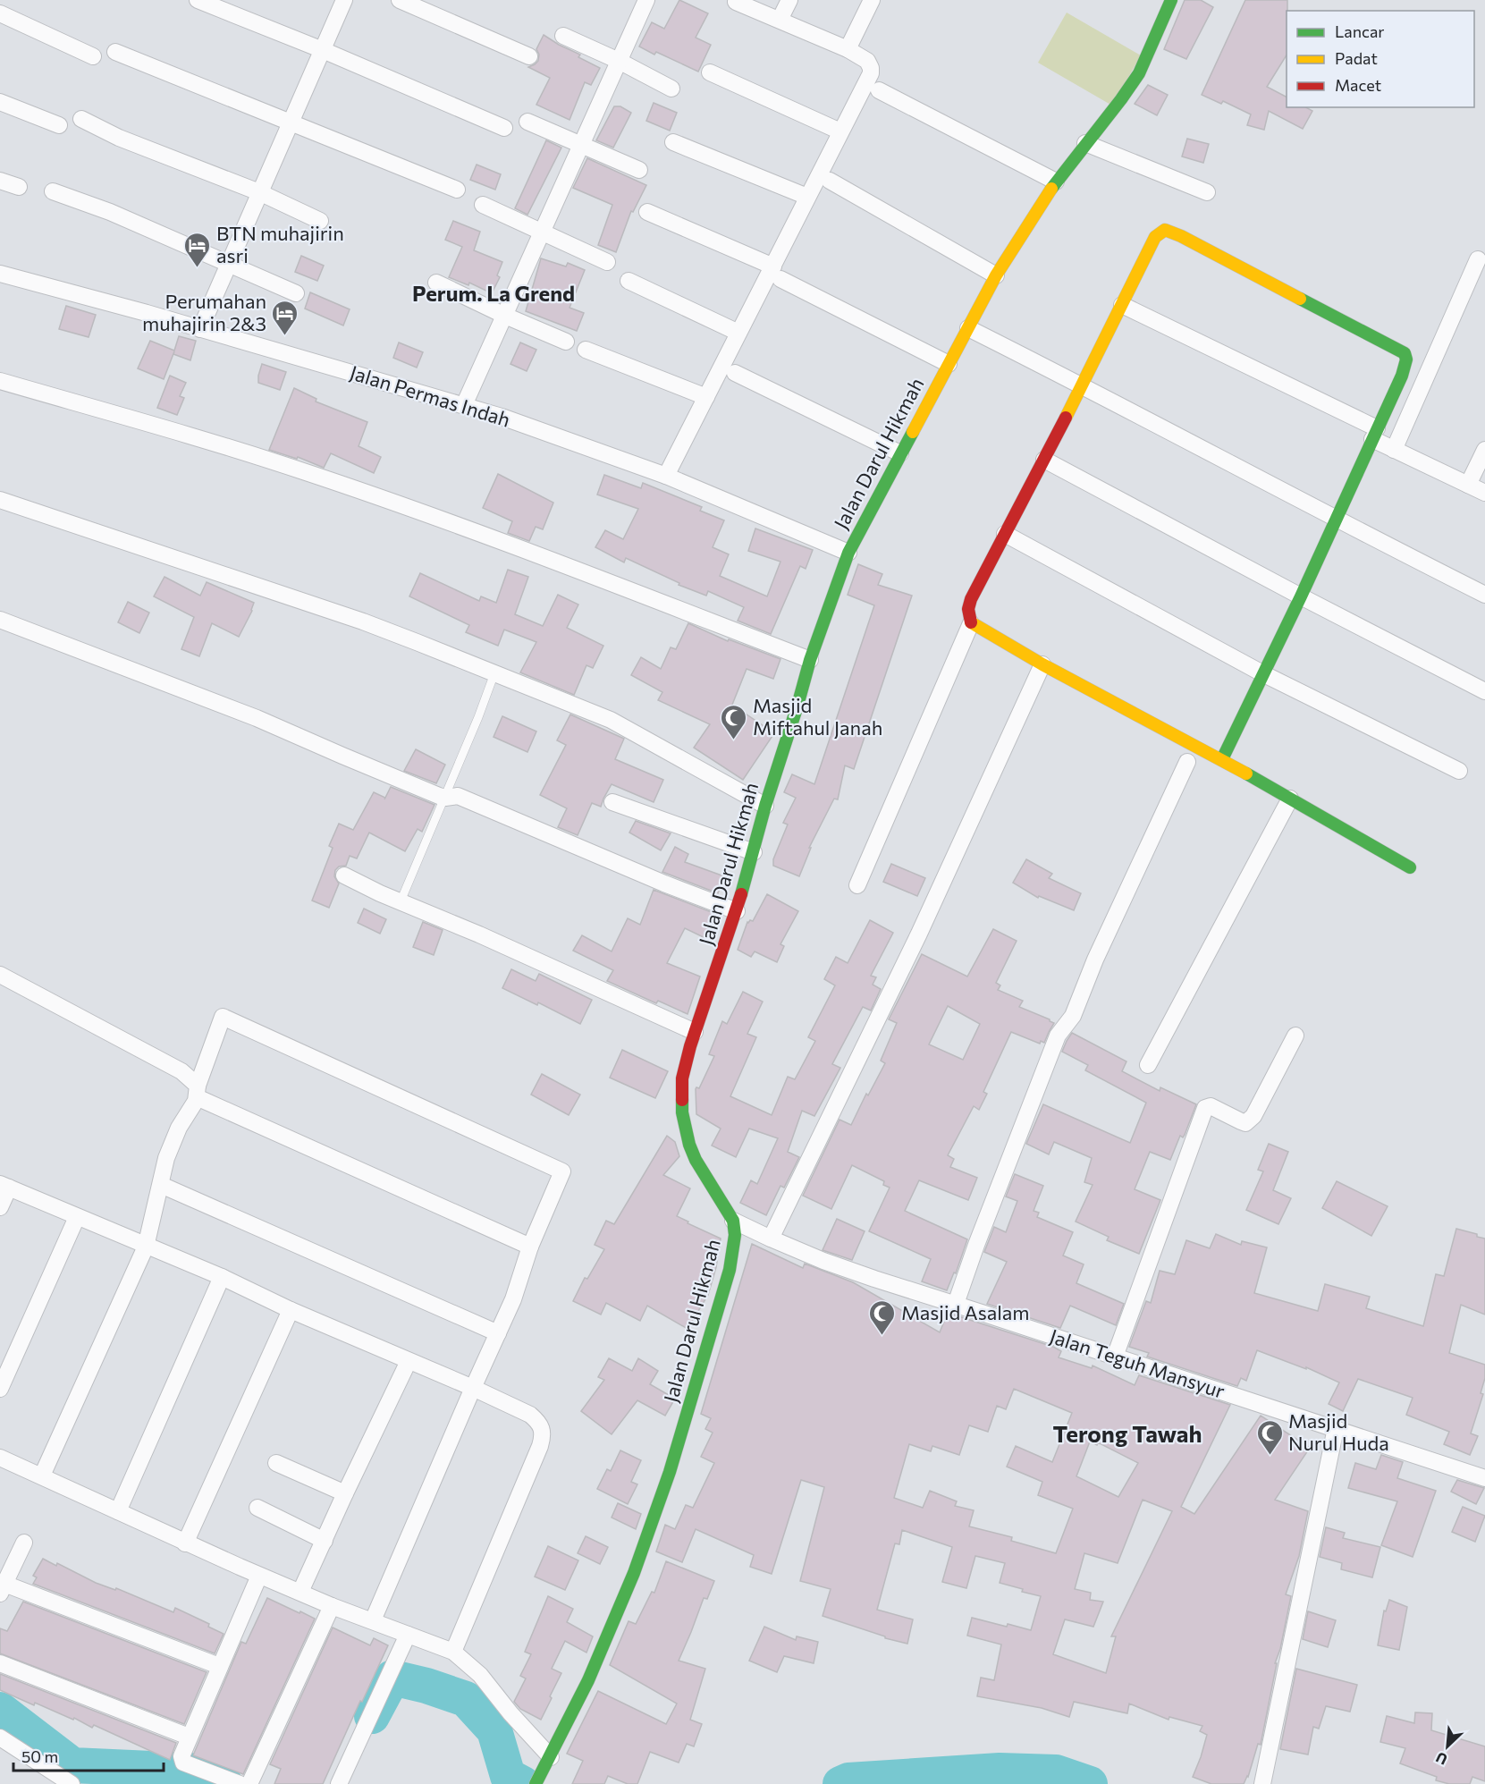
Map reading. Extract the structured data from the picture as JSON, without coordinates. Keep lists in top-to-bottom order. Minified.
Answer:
{"streets":{"street":["Jalan Permas Indah","Jalan Darul Hikmah","Jalan Teguh Mansyur"]},"crossings":[["Jalan Permas Indah","Jalan Darul Hikmah"],["Jalan Darul Hikmah","Jalan Teguh Mansyur"]],"districts":["Perum. La Grend","Terong Tawah"],"places":{"hotel":["BTN muhajirin asri","Perumahan muhajirin 2&3"],"mosque":["Masjid Miftahul Janah","Masjid Asalam","Masjid Nurul Huda"]},"legend":["Lancar","Padat","Macet"],"scale_bar":"50 m","north":"bottom left"}
